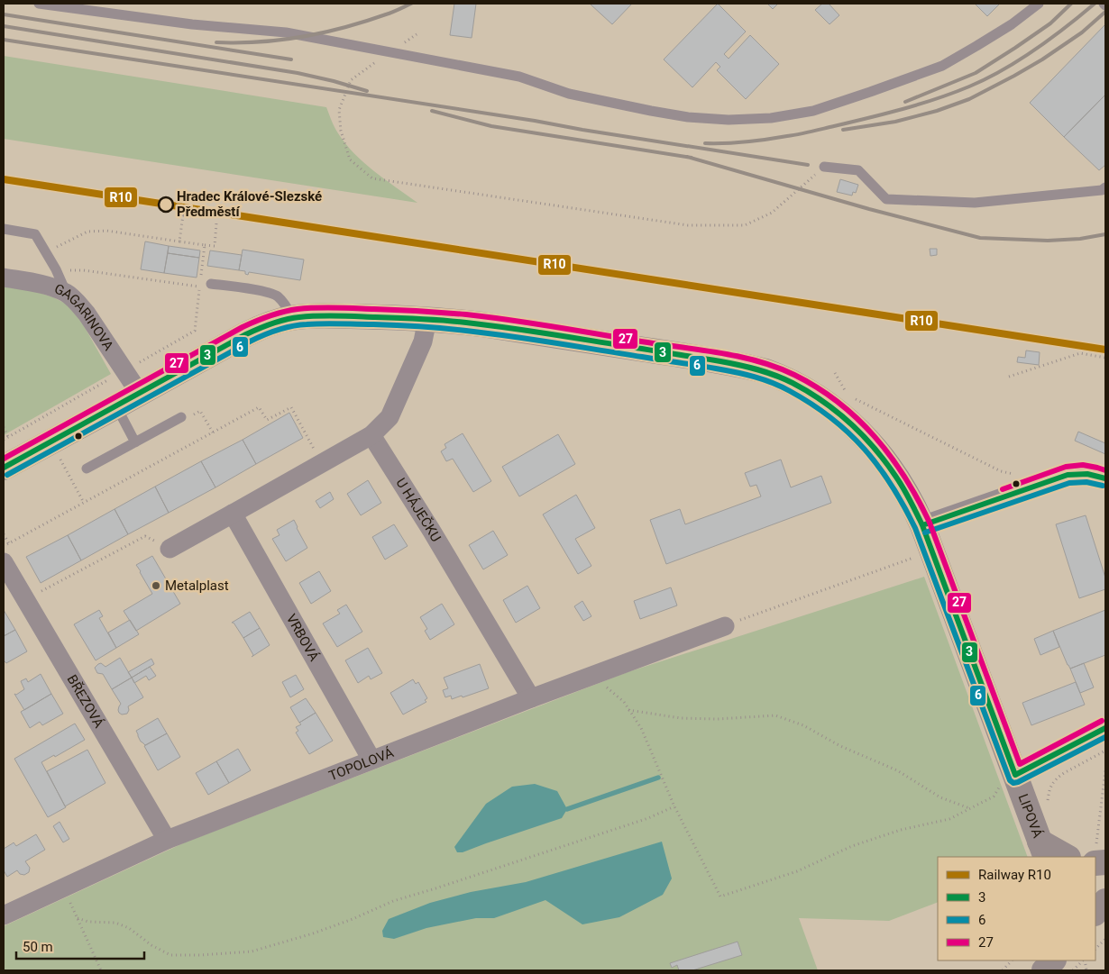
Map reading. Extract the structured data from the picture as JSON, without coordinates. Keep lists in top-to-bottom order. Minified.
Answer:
{"streets":{"street":["GAGARINOVA","U HÁJEČKU","VRBOVÁ","BŘEZOVÁ","TOPOLOVÁ","LIPOVÁ"]},"crossings":[["GAGARINOVA","LIPOVÁ"],["U HÁJEČKU","TOPOLOVÁ"],["VRBOVÁ","TOPOLOVÁ"],["BŘEZOVÁ","TOPOLOVÁ"]],"places":["Hradec Králové-Slezské Předměstí","Metalplast"],"lines":["rail line R10","transit line 27","transit line 3","transit line 6"],"legend":["Railway R10","3","6","27"],"scale_bar":"50 m"}
